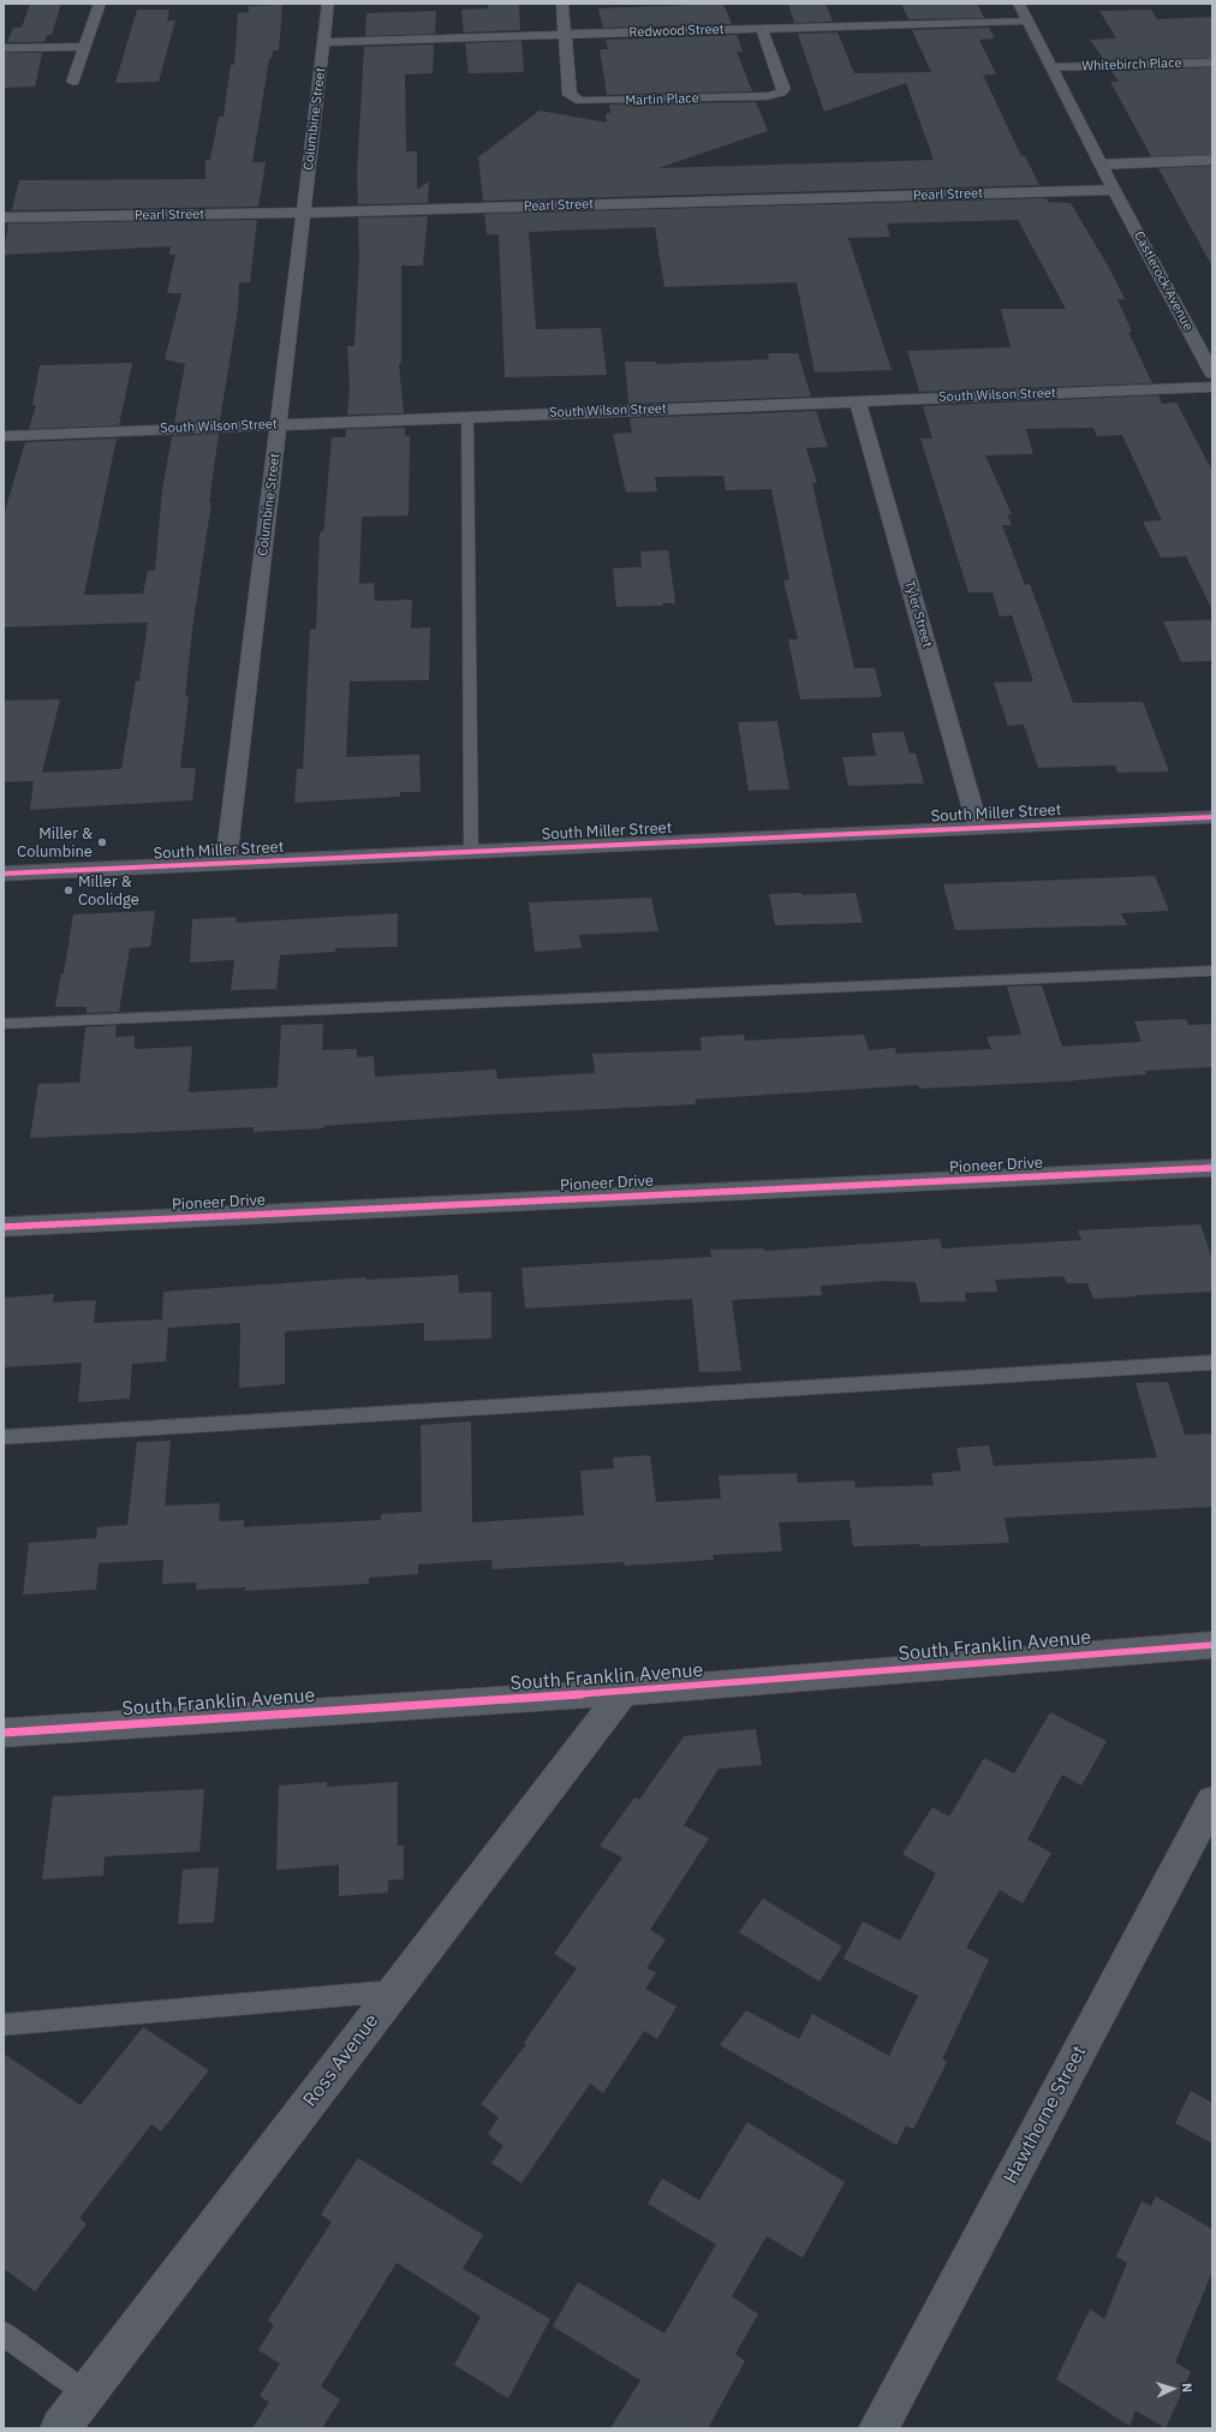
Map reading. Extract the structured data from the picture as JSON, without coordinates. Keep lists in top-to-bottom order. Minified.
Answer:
{"streets":{"street":["Redwood Street","Whitebirch Place","Martin Place","Columbine Street","Pearl Street","Castlerock Avenue","South Wilson Street","Tyler Street","South Miller Street","Pioneer Drive","South Franklin Avenue","Ross Avenue","Hawthorne Street"]},"crossings":[["Redwood Street","Martin Place"],["Redwood Street","Columbine Street"],["Columbine Street","Pearl Street"],["Columbine Street","South Wilson Street"],["Columbine Street","South Miller Street"],["Pearl Street","Castlerock Avenue"],["South Wilson Street","Tyler Street"],["Tyler Street","South Miller Street"],["South Franklin Avenue","Ross Avenue"]],"places":["Miller & Columbine","Miller & Coolidge"],"north":"right"}
